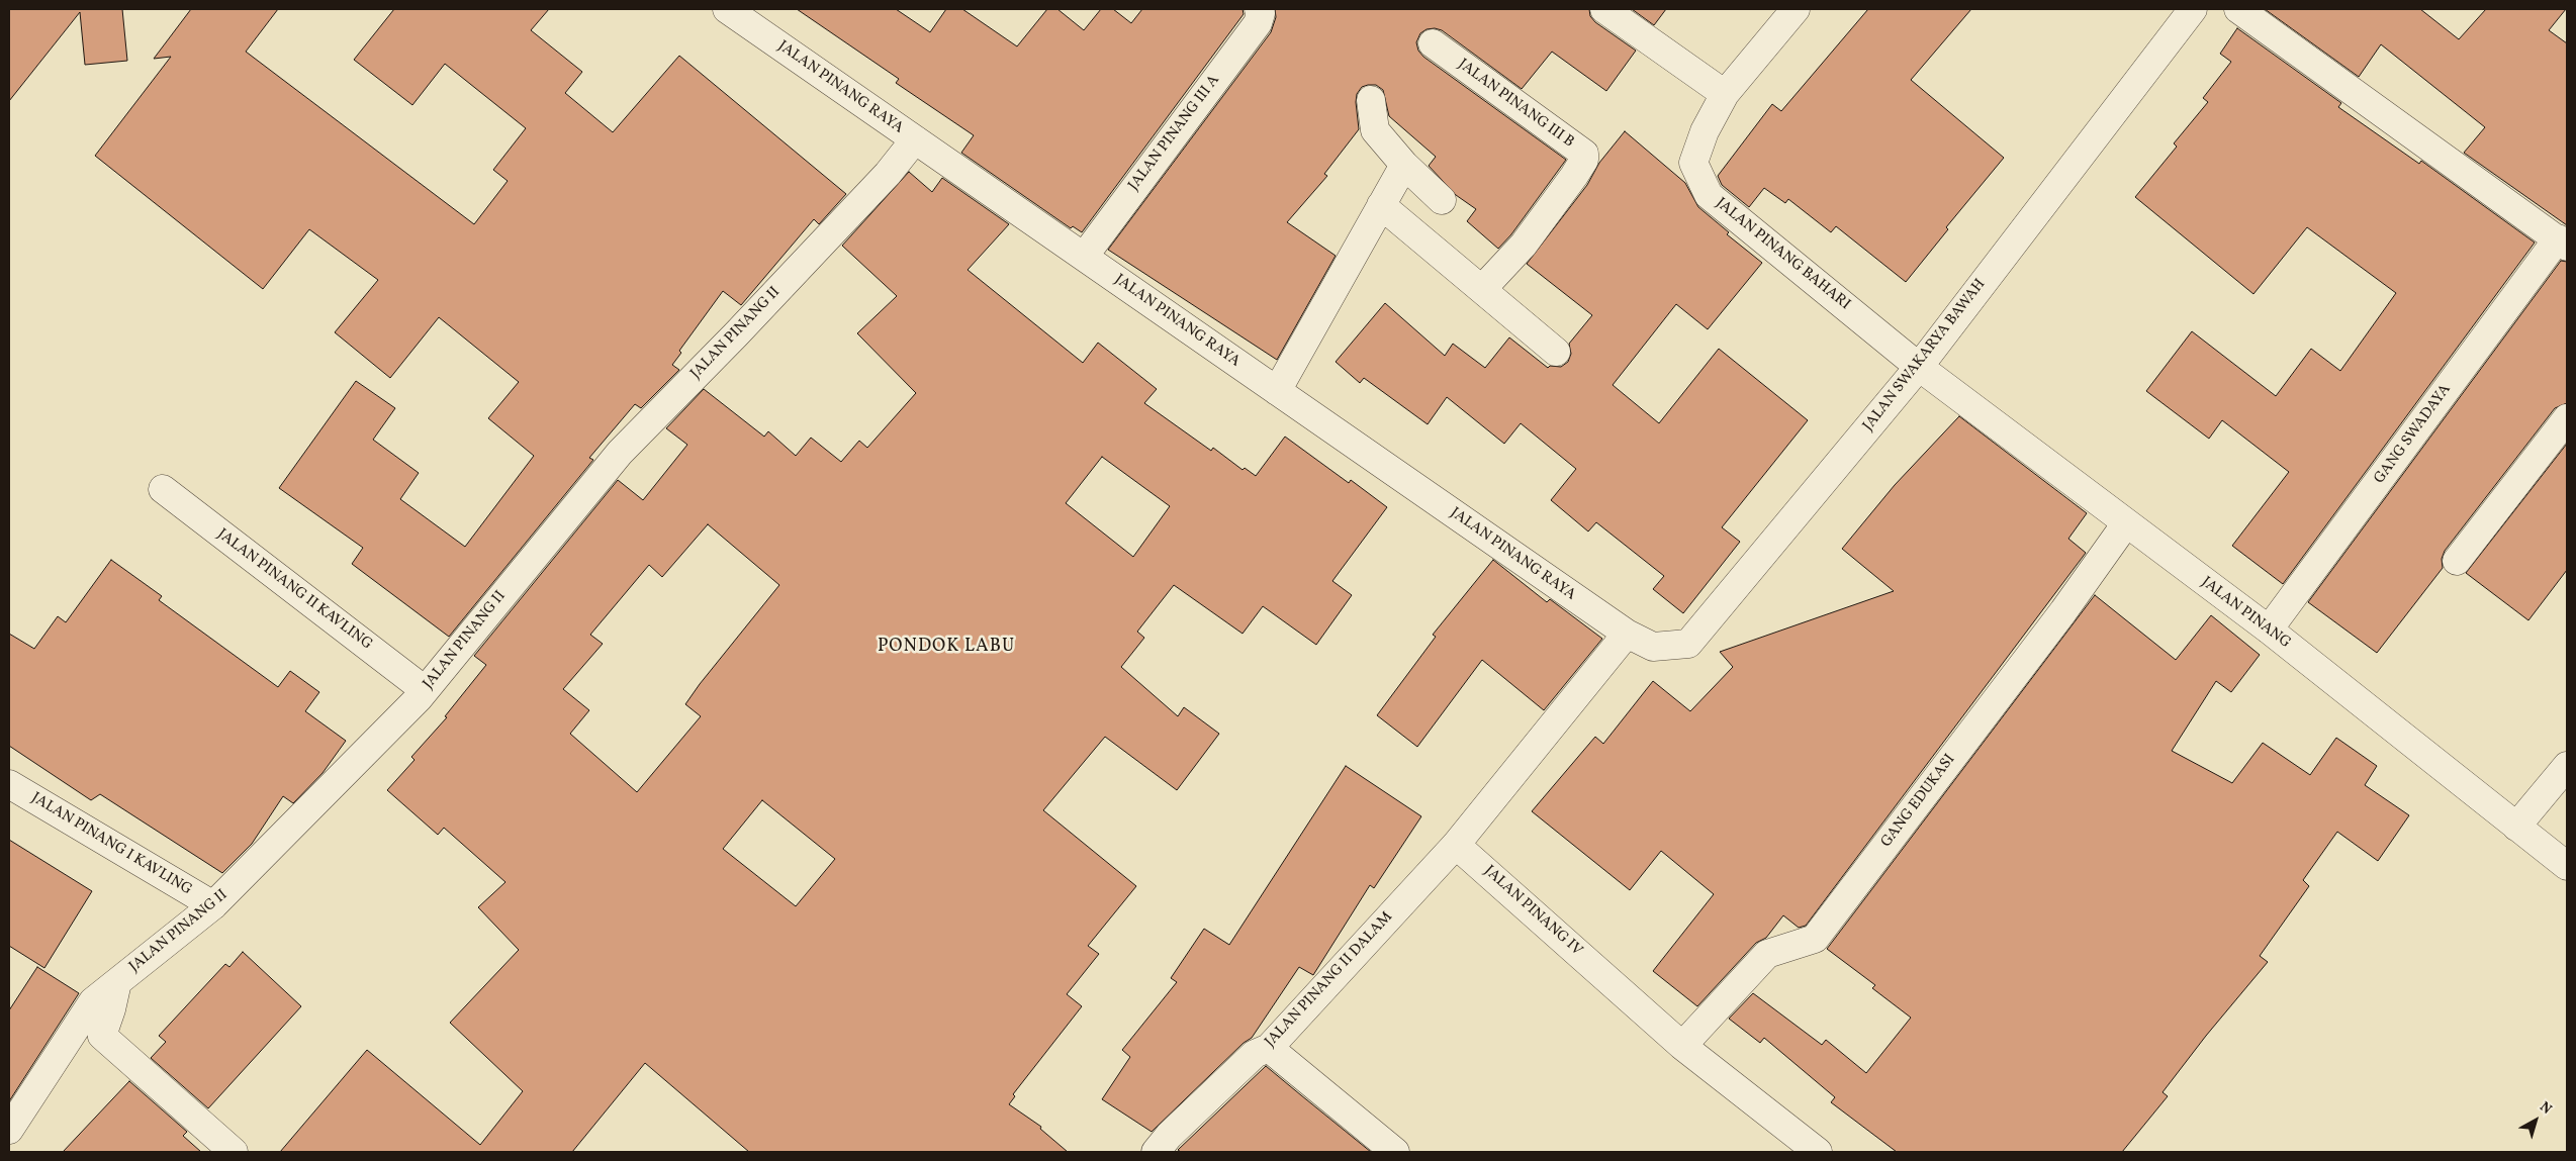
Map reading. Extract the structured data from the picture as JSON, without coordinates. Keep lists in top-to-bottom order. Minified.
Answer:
{"streets":{"street":["JALAN PINANG RAYA","JALAN PINANG III B","JALAN PINANG III A","JALAN PINANG BAHARI","JALAN PINANG II","JALAN SWAKARYA BAWAH","GANG SWADAYA","JALAN PINANG II KAVLING","JALAN PINANG","GANG EDUKASI","JALAN PINANG I KAVLING","JALAN PINANG IV","JALAN PINANG II DALAM"]},"crossings":[["JALAN PINANG RAYA","JALAN PINANG III A"],["JALAN PINANG RAYA","JALAN PINANG II"],["JALAN PINANG RAYA","JALAN SWAKARYA BAWAH"],["JALAN PINANG BAHARI","JALAN SWAKARYA BAWAH"],["JALAN PINANG BAHARI","JALAN PINANG"],["JALAN PINANG II","JALAN PINANG II KAVLING"],["JALAN PINANG II","JALAN PINANG I KAVLING"],["JALAN SWAKARYA BAWAH","JALAN PINANG"],["GANG SWADAYA","JALAN PINANG"],["JALAN PINANG","GANG EDUKASI"],["GANG EDUKASI","JALAN PINANG IV"],["JALAN PINANG IV","JALAN PINANG II DALAM"]],"districts":["PONDOK LABU"],"north":"top right"}
